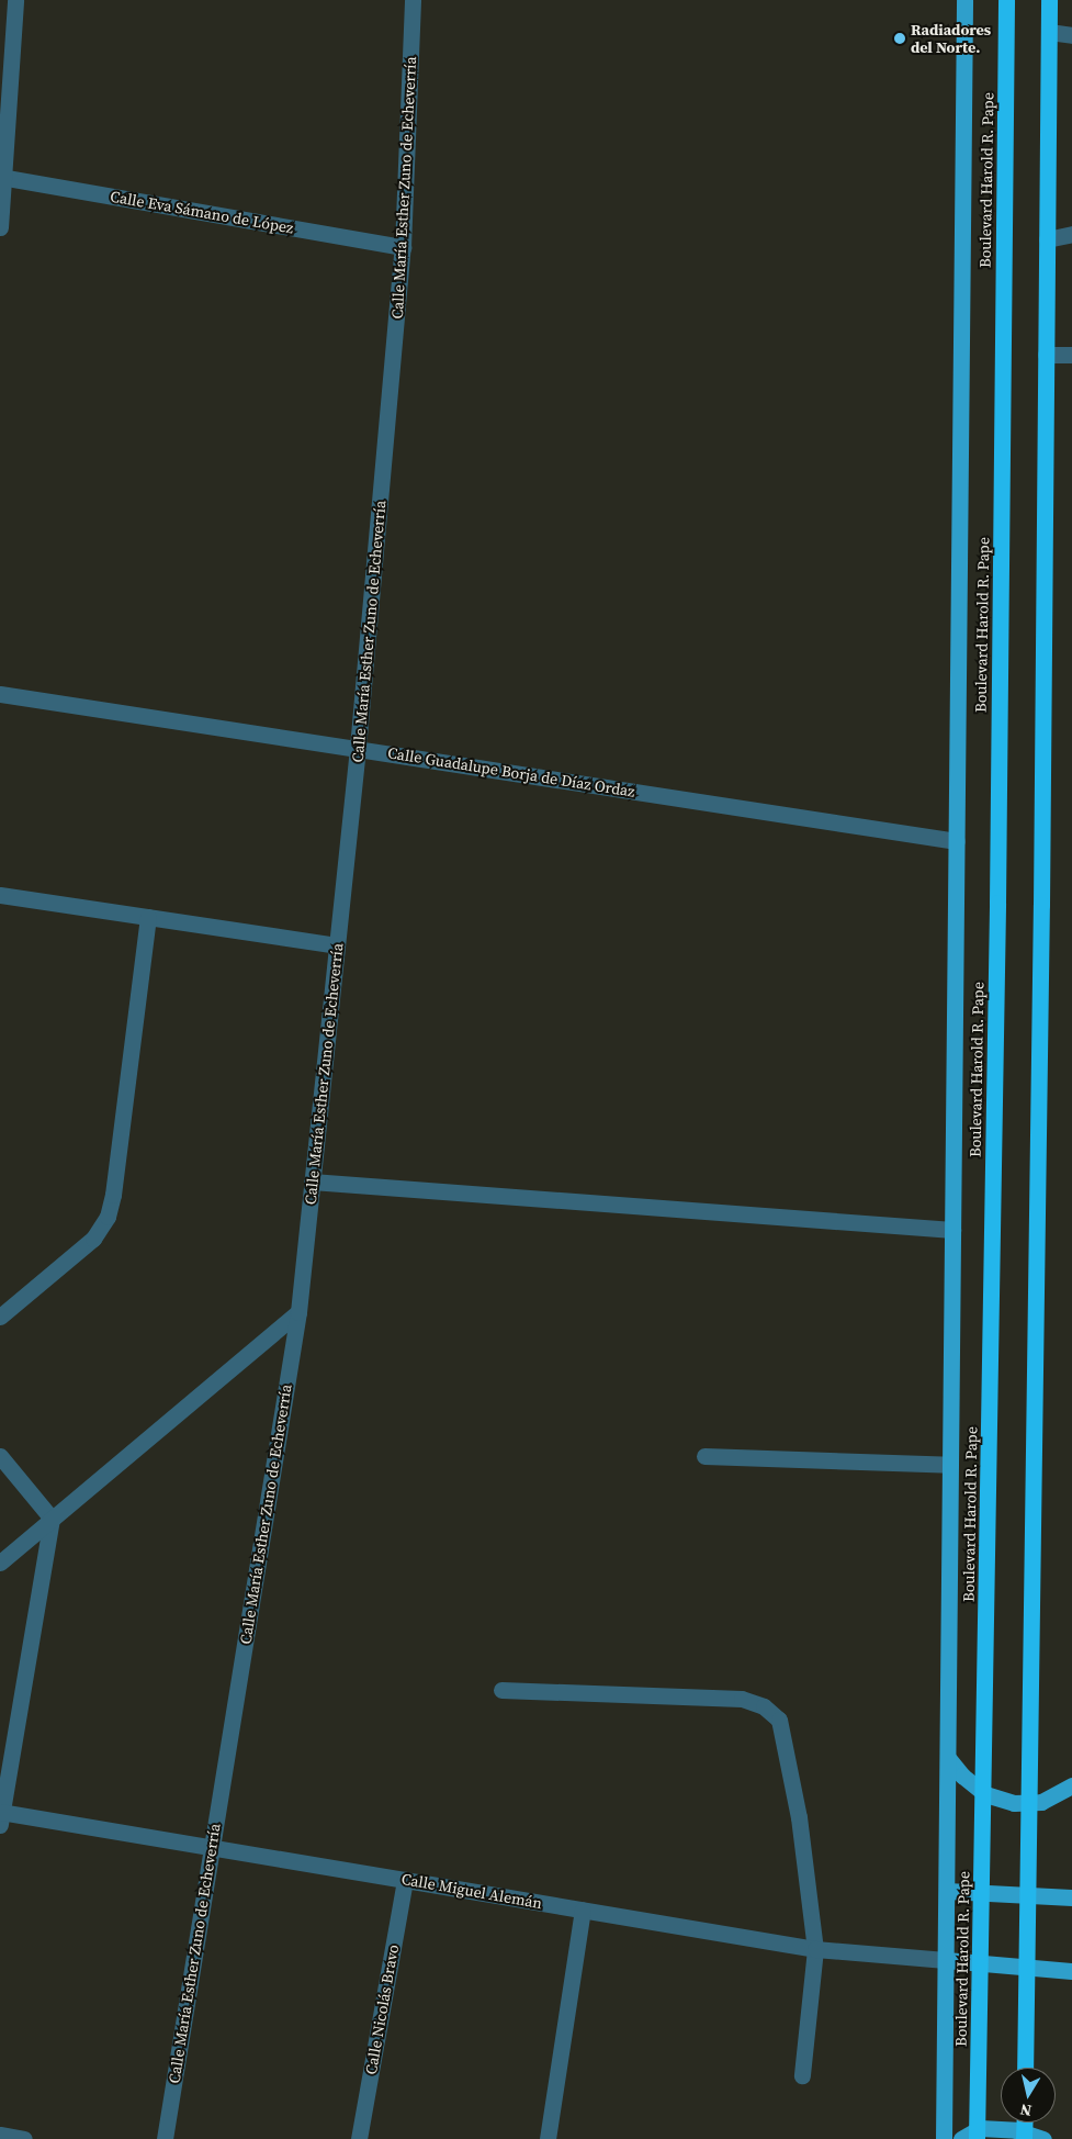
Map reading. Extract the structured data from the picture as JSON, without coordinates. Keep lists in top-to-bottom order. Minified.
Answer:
{"streets":{"highway":["Boulevard Harold R. Pape"],"street":["Calle María Esther Zuno de Echeverría","Calle Eva Sámano de López","Calle Guadalupe Borja de Díaz Ordaz","Calle Miguel Alemán","Calle Nicolás Bravo"]},"crossings":[["Boulevard Harold R. Pape","Calle Guadalupe Borja de Díaz Ordaz"],["Boulevard Harold R. Pape","Calle Miguel Alemán"],["Calle María Esther Zuno de Echeverría","Calle Eva Sámano de López"],["Calle María Esther Zuno de Echeverría","Calle Guadalupe Borja de Díaz Ordaz"],["Calle María Esther Zuno de Echeverría","Calle Miguel Alemán"],["Calle Miguel Alemán","Calle Nicolás Bravo"]],"places":["Radiadores del Norte."],"north":"bottom"}
